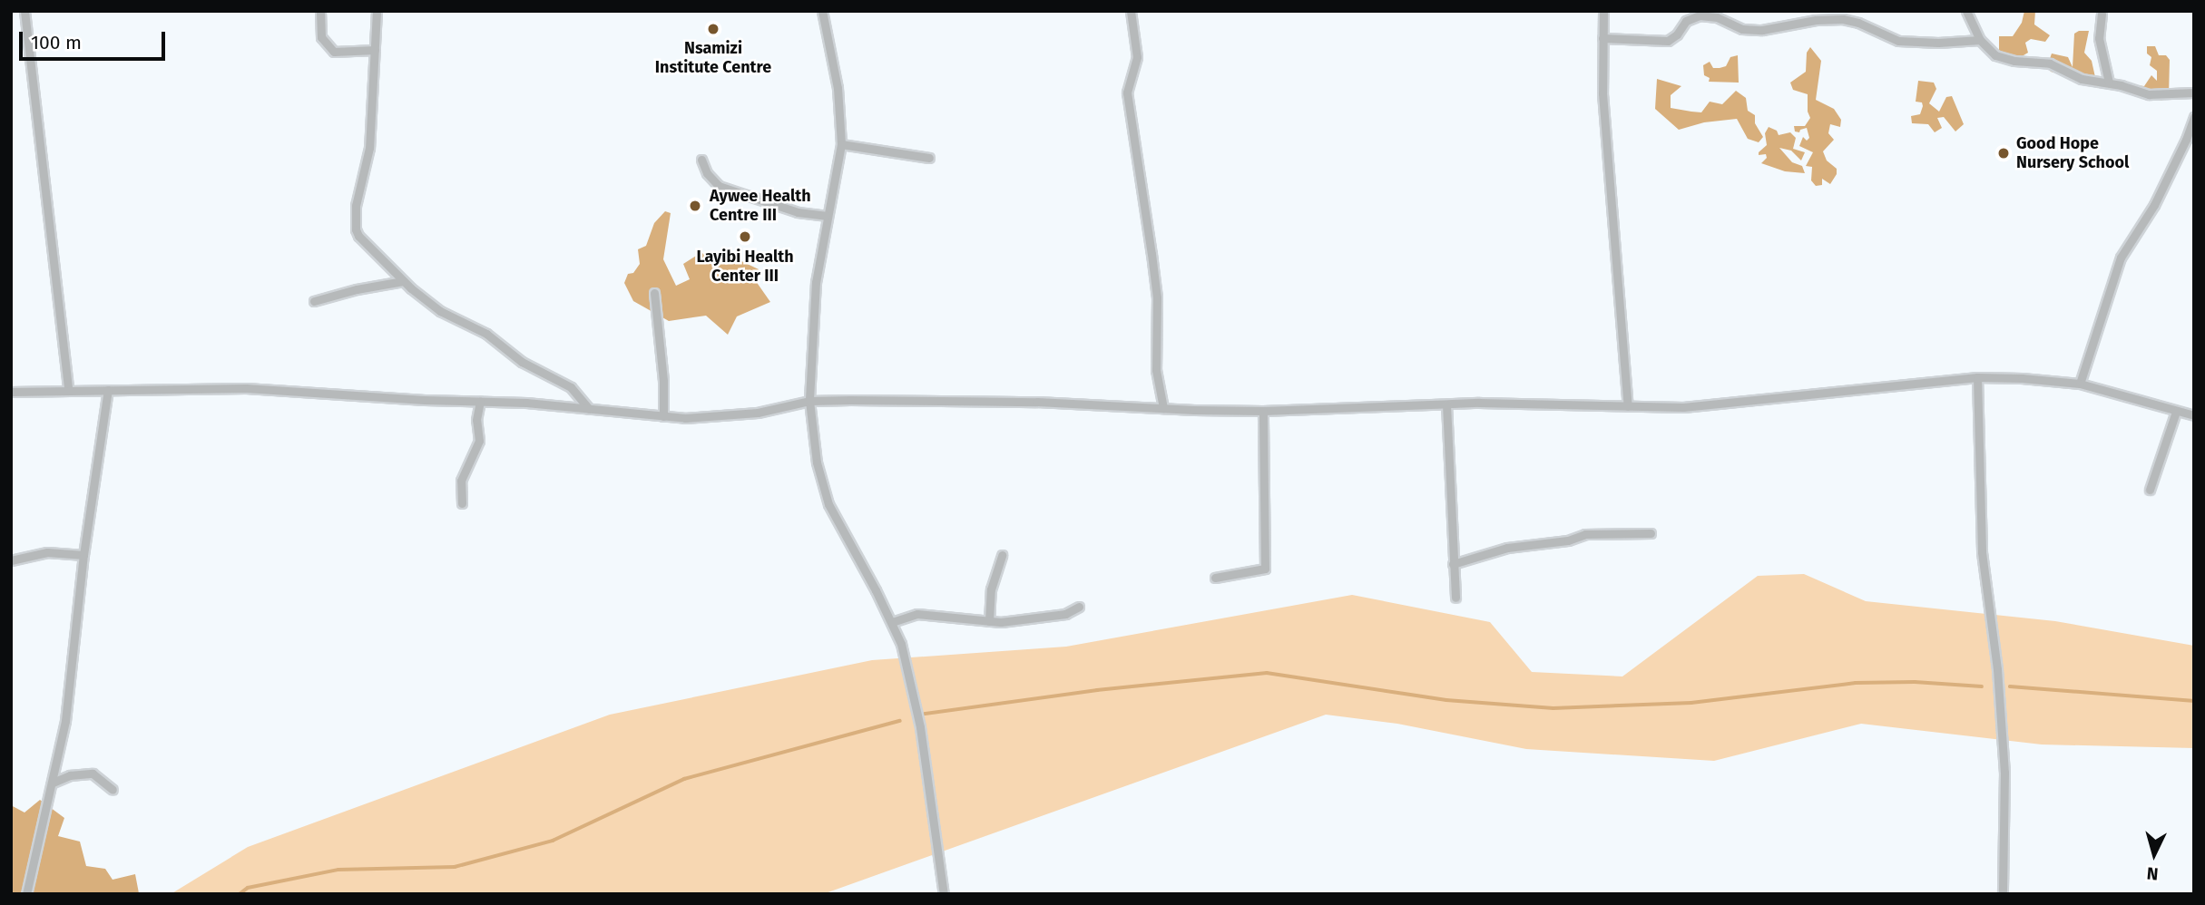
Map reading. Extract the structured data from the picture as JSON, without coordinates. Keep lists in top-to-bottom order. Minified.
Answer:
{"places":["Nsamizi Institute Centre","Good Hope Nursery School","Aywee Health Centre III","Layibi Health Center III"],"scale_bar":"100 m","north":"bottom"}
